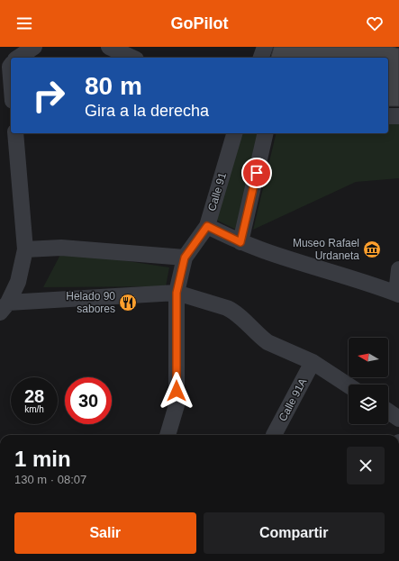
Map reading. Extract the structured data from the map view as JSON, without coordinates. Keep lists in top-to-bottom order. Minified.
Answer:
{"streets":{"street":["Calle 91","Calle 91A"]},"places":{"museum":["Museo Rafael Urdaneta"],"restaurant":["Helado 90 sabores"]},"north":"left","page":{"header":"GoPilot","turn":["80 m","Gira a la derecha"],"speed":"28 km/h","limit":"30","heading":["1 min","130 m · 08:07"],"buttons":["Salir","Compartir"]}}
